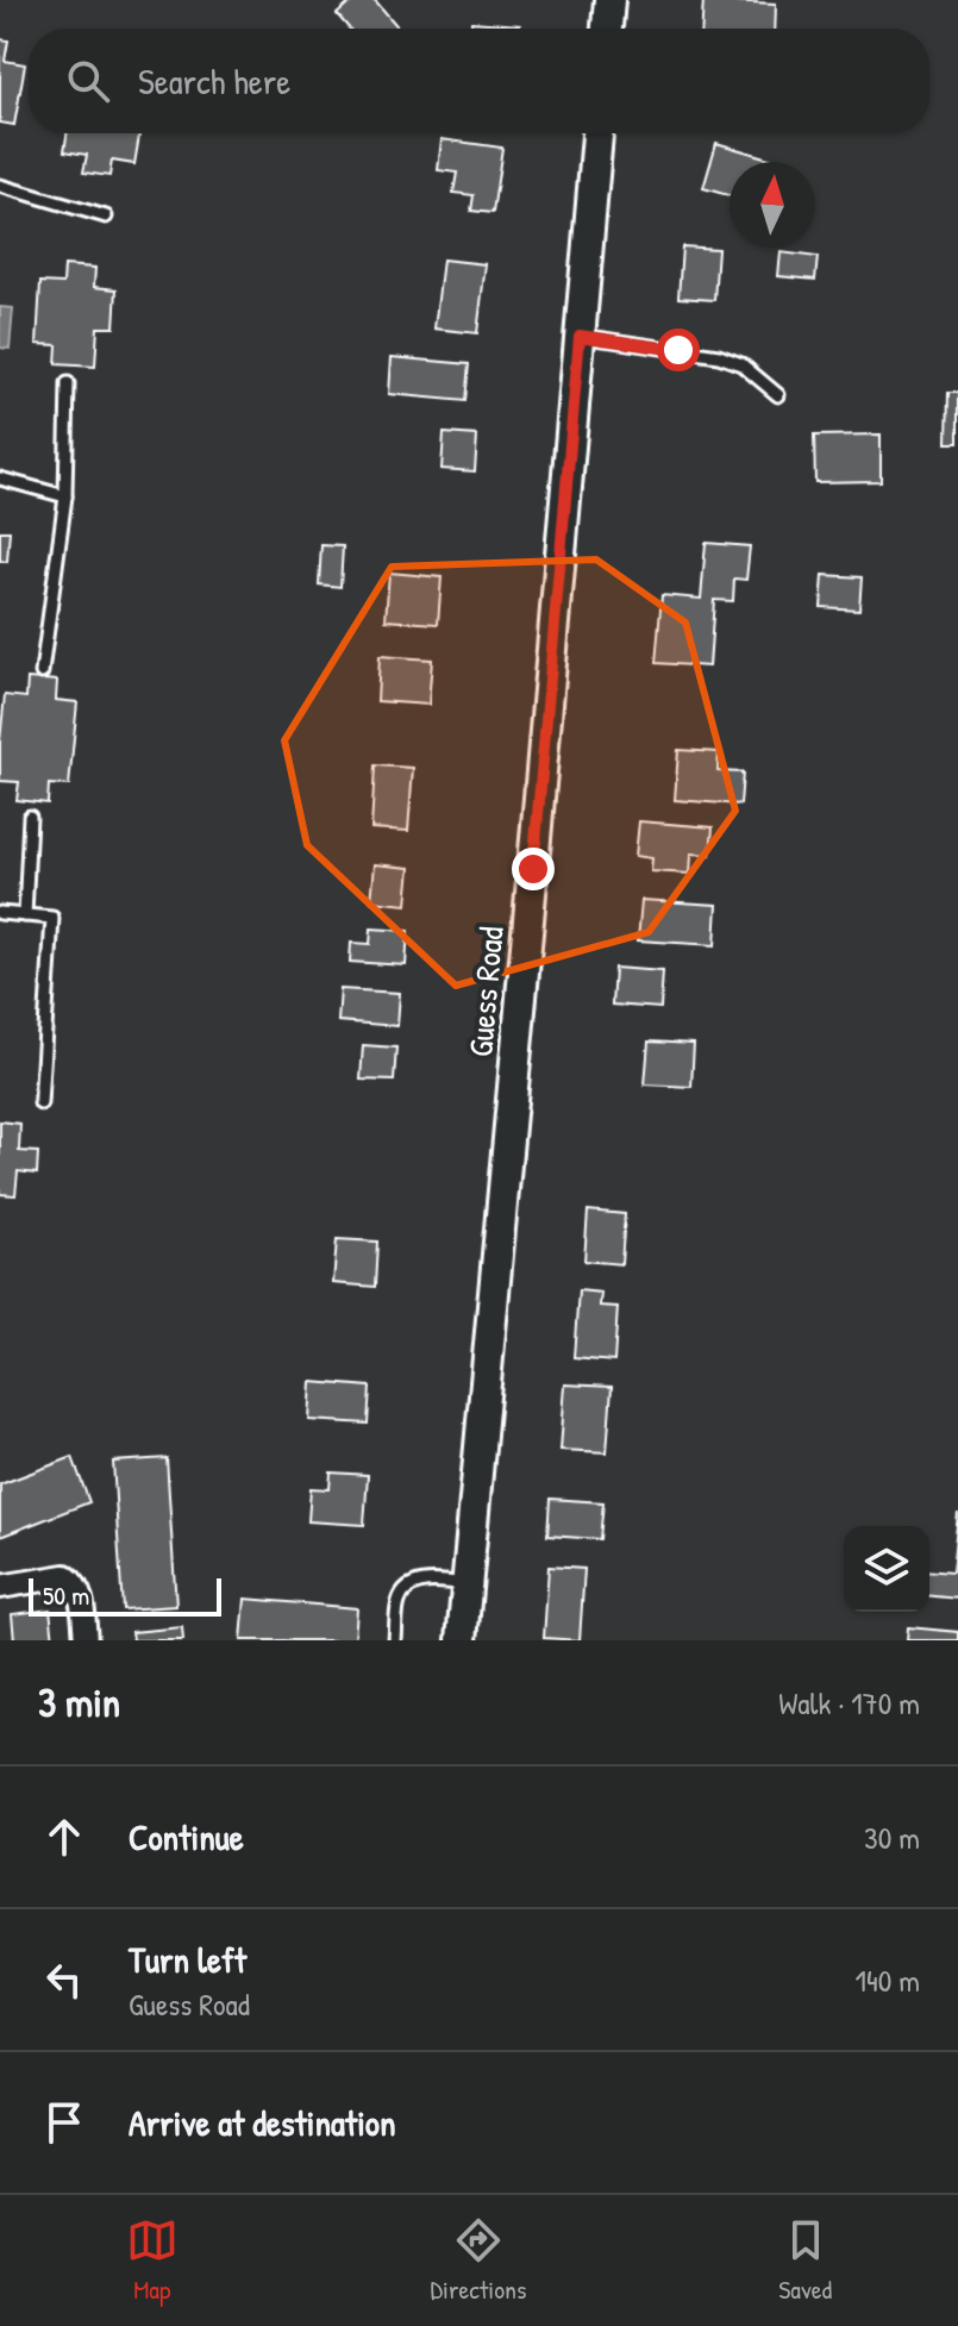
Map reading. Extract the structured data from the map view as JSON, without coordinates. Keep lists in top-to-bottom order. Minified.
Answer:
{"streets":{"main road":["Guess Road"]},"scale_bar":"50 m","north":"top","page":{"search":"Search here","scale":"50 m","heading":["3 min","Walk · 170 m"],"list":[["Continue","30 m"],["Turn left","Guess Road","140 m"],"Arrive at destination"],"nav":["Map","Directions","Saved"]}}
